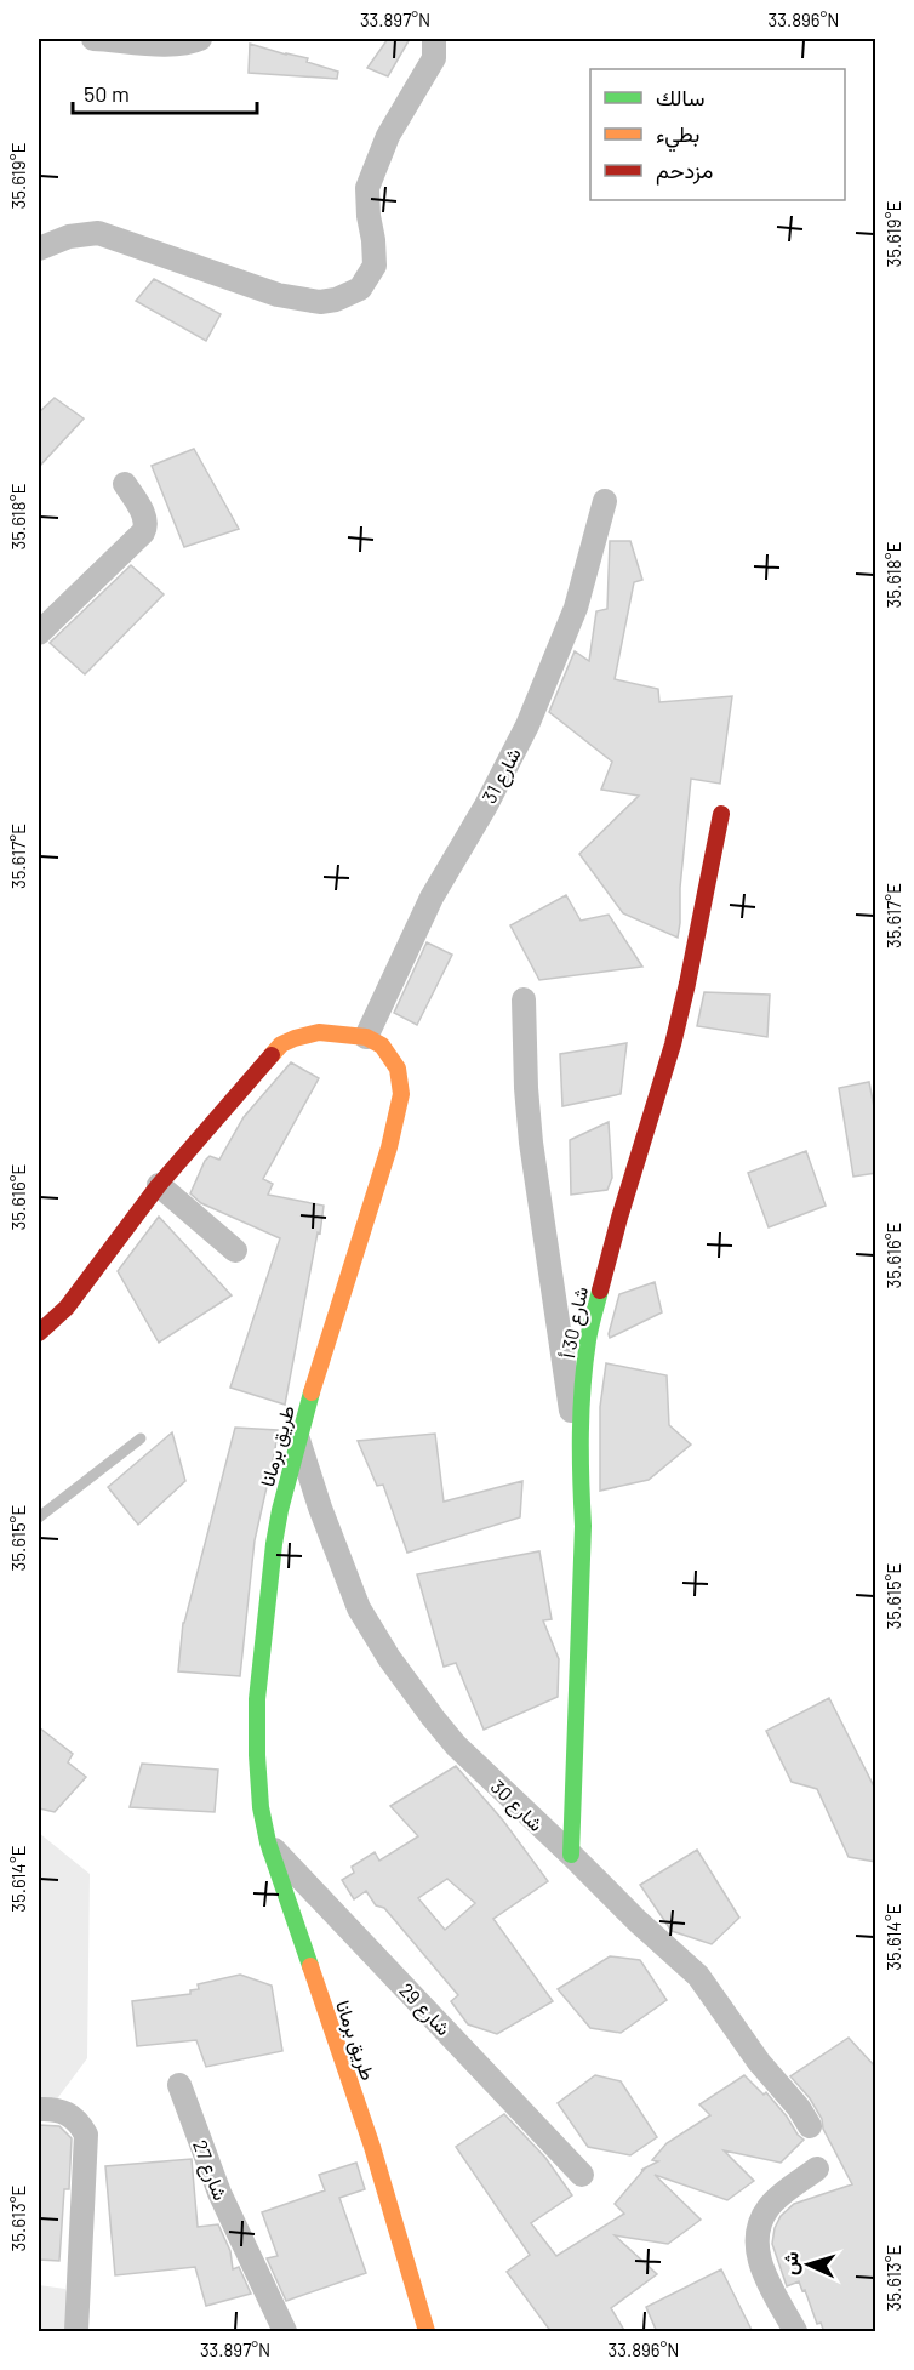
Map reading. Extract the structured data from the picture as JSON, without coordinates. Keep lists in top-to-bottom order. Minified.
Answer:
{"streets":{"street":["شارع 31","شارع 30 أ","طريق برمانا","شارع 30","شارع 29","شارع 27"]},"crossings":[["شارع 31","طريق برمانا"],["شارع 30 أ","شارع 30"],["طريق برمانا","شارع 30"],["طريق برمانا","شارع 29"]],"legend":["سالك","بطيء","مزدحم"],"scale_bar":"50 m","north":"left","coordinates":["33.897°N","33.896°N","35.619°E","35.618°E","35.617°E","35.616°E","35.615°E","35.614°E","35.613°E"]}
